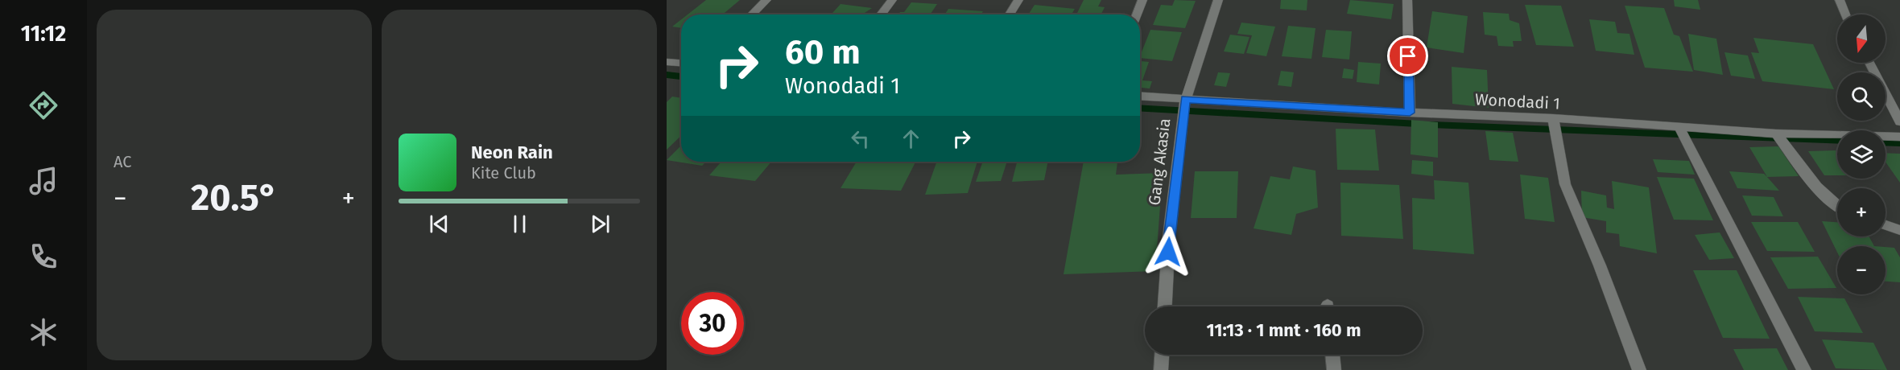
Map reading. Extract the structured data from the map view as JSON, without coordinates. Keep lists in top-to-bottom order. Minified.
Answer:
{"streets":{"street":["Wonodadi 1","Gang Akasia"]},"crossings":[["Wonodadi 1","Gang Akasia"]],"north":"bottom","page":{"tabs":"11:12","tile":"AC","map_buttons":["+","−"],"turn":["60 m","Wonodadi 1"],"song":["Neon Rain","Kite Club"],"heat":["−","20.5°","+"],"limit":"30","trip":"11:13 · 1 mnt · 160 m"}}
